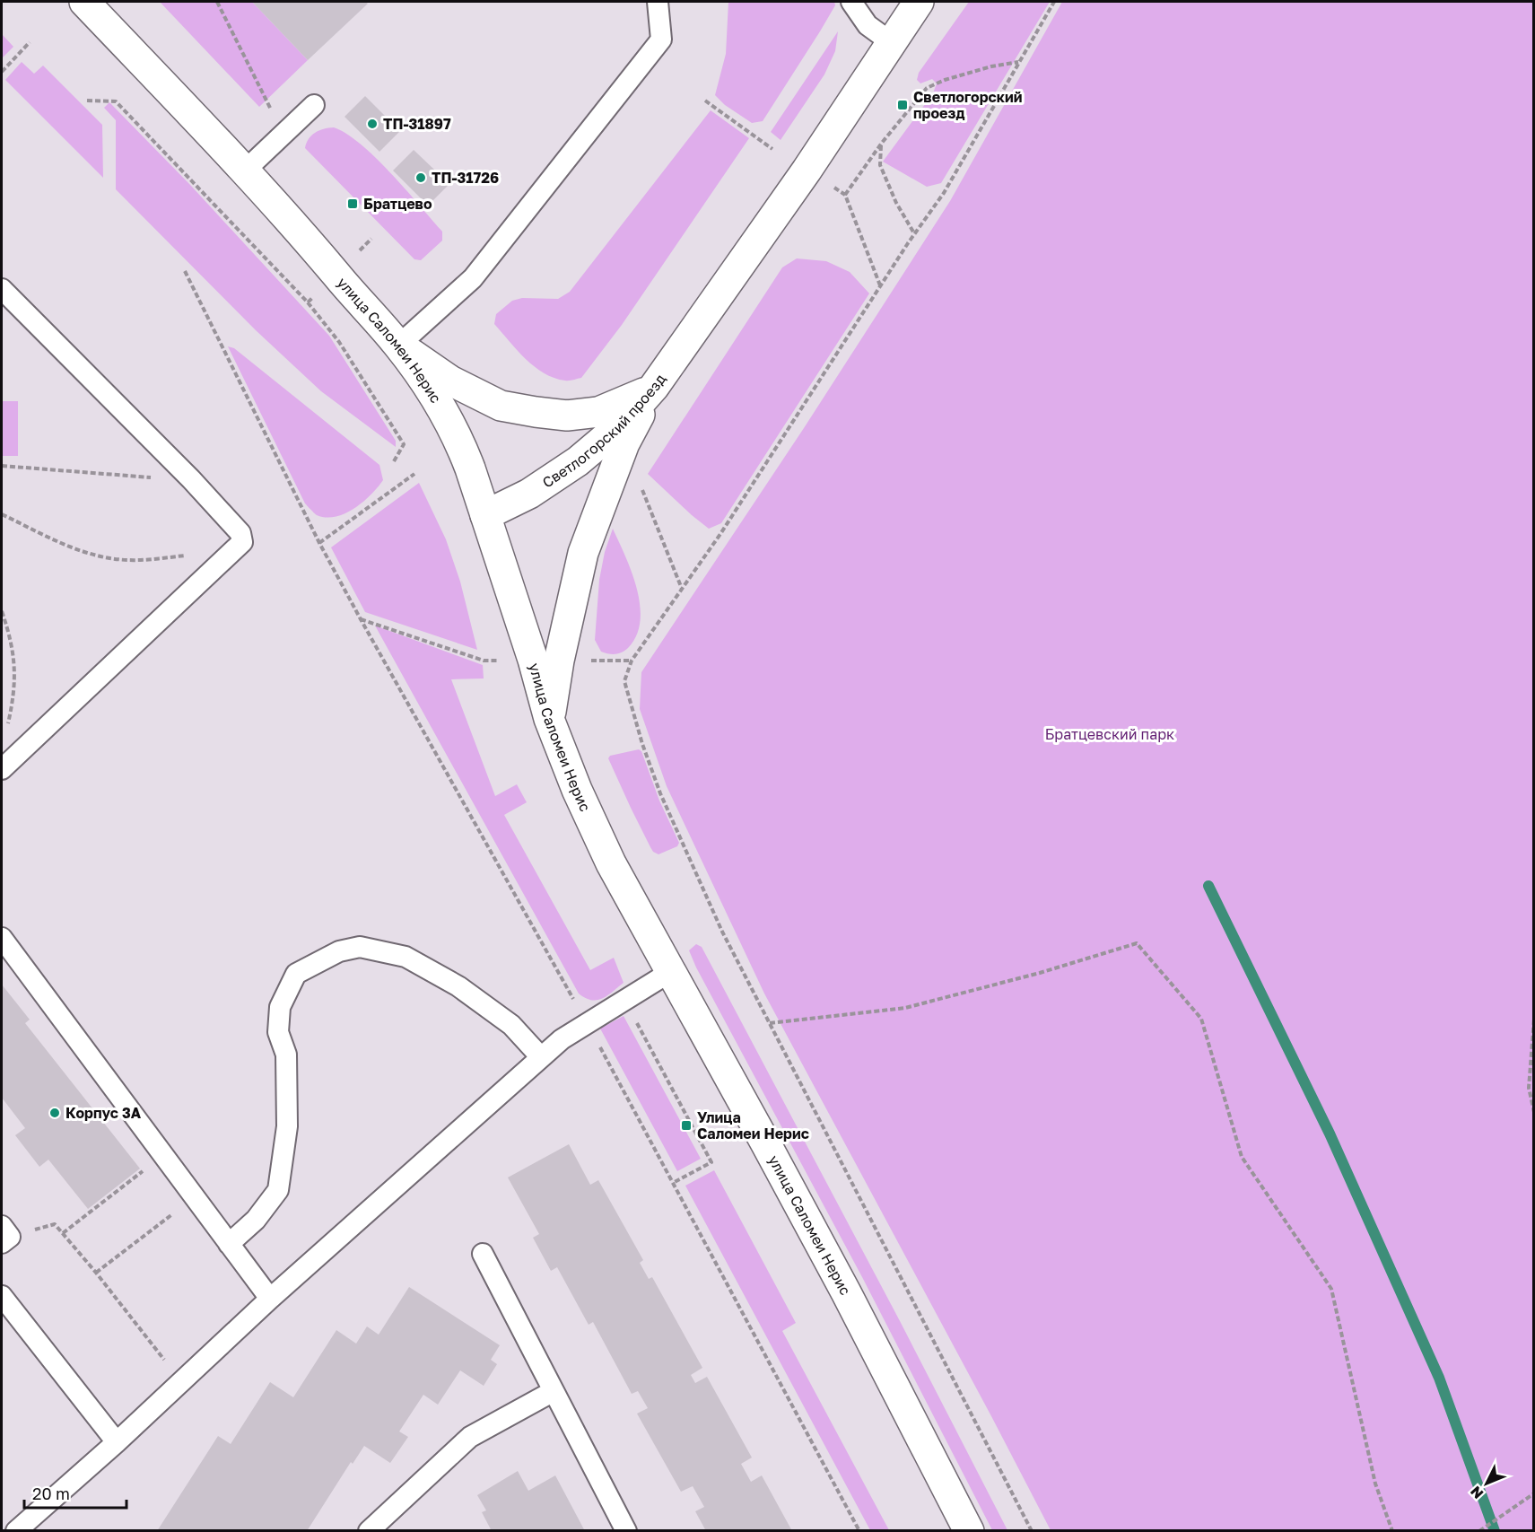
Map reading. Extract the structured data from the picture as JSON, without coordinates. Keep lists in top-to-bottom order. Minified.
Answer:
{"streets":{"main road":["улица Саломеи Нерис","Светлогорский проезд"]},"crossings":[["улица Саломеи Нерис","Светлогорский проезд"]],"parks":["Братцевский парк"],"places":{"transit":["Светлогорский проезд","Братцево","Улица Саломеи Нерис"],"other":["ТП-31897","ТП-31726","Корпус 3А"]},"scale_bar":"20 m","north":"bottom left"}
